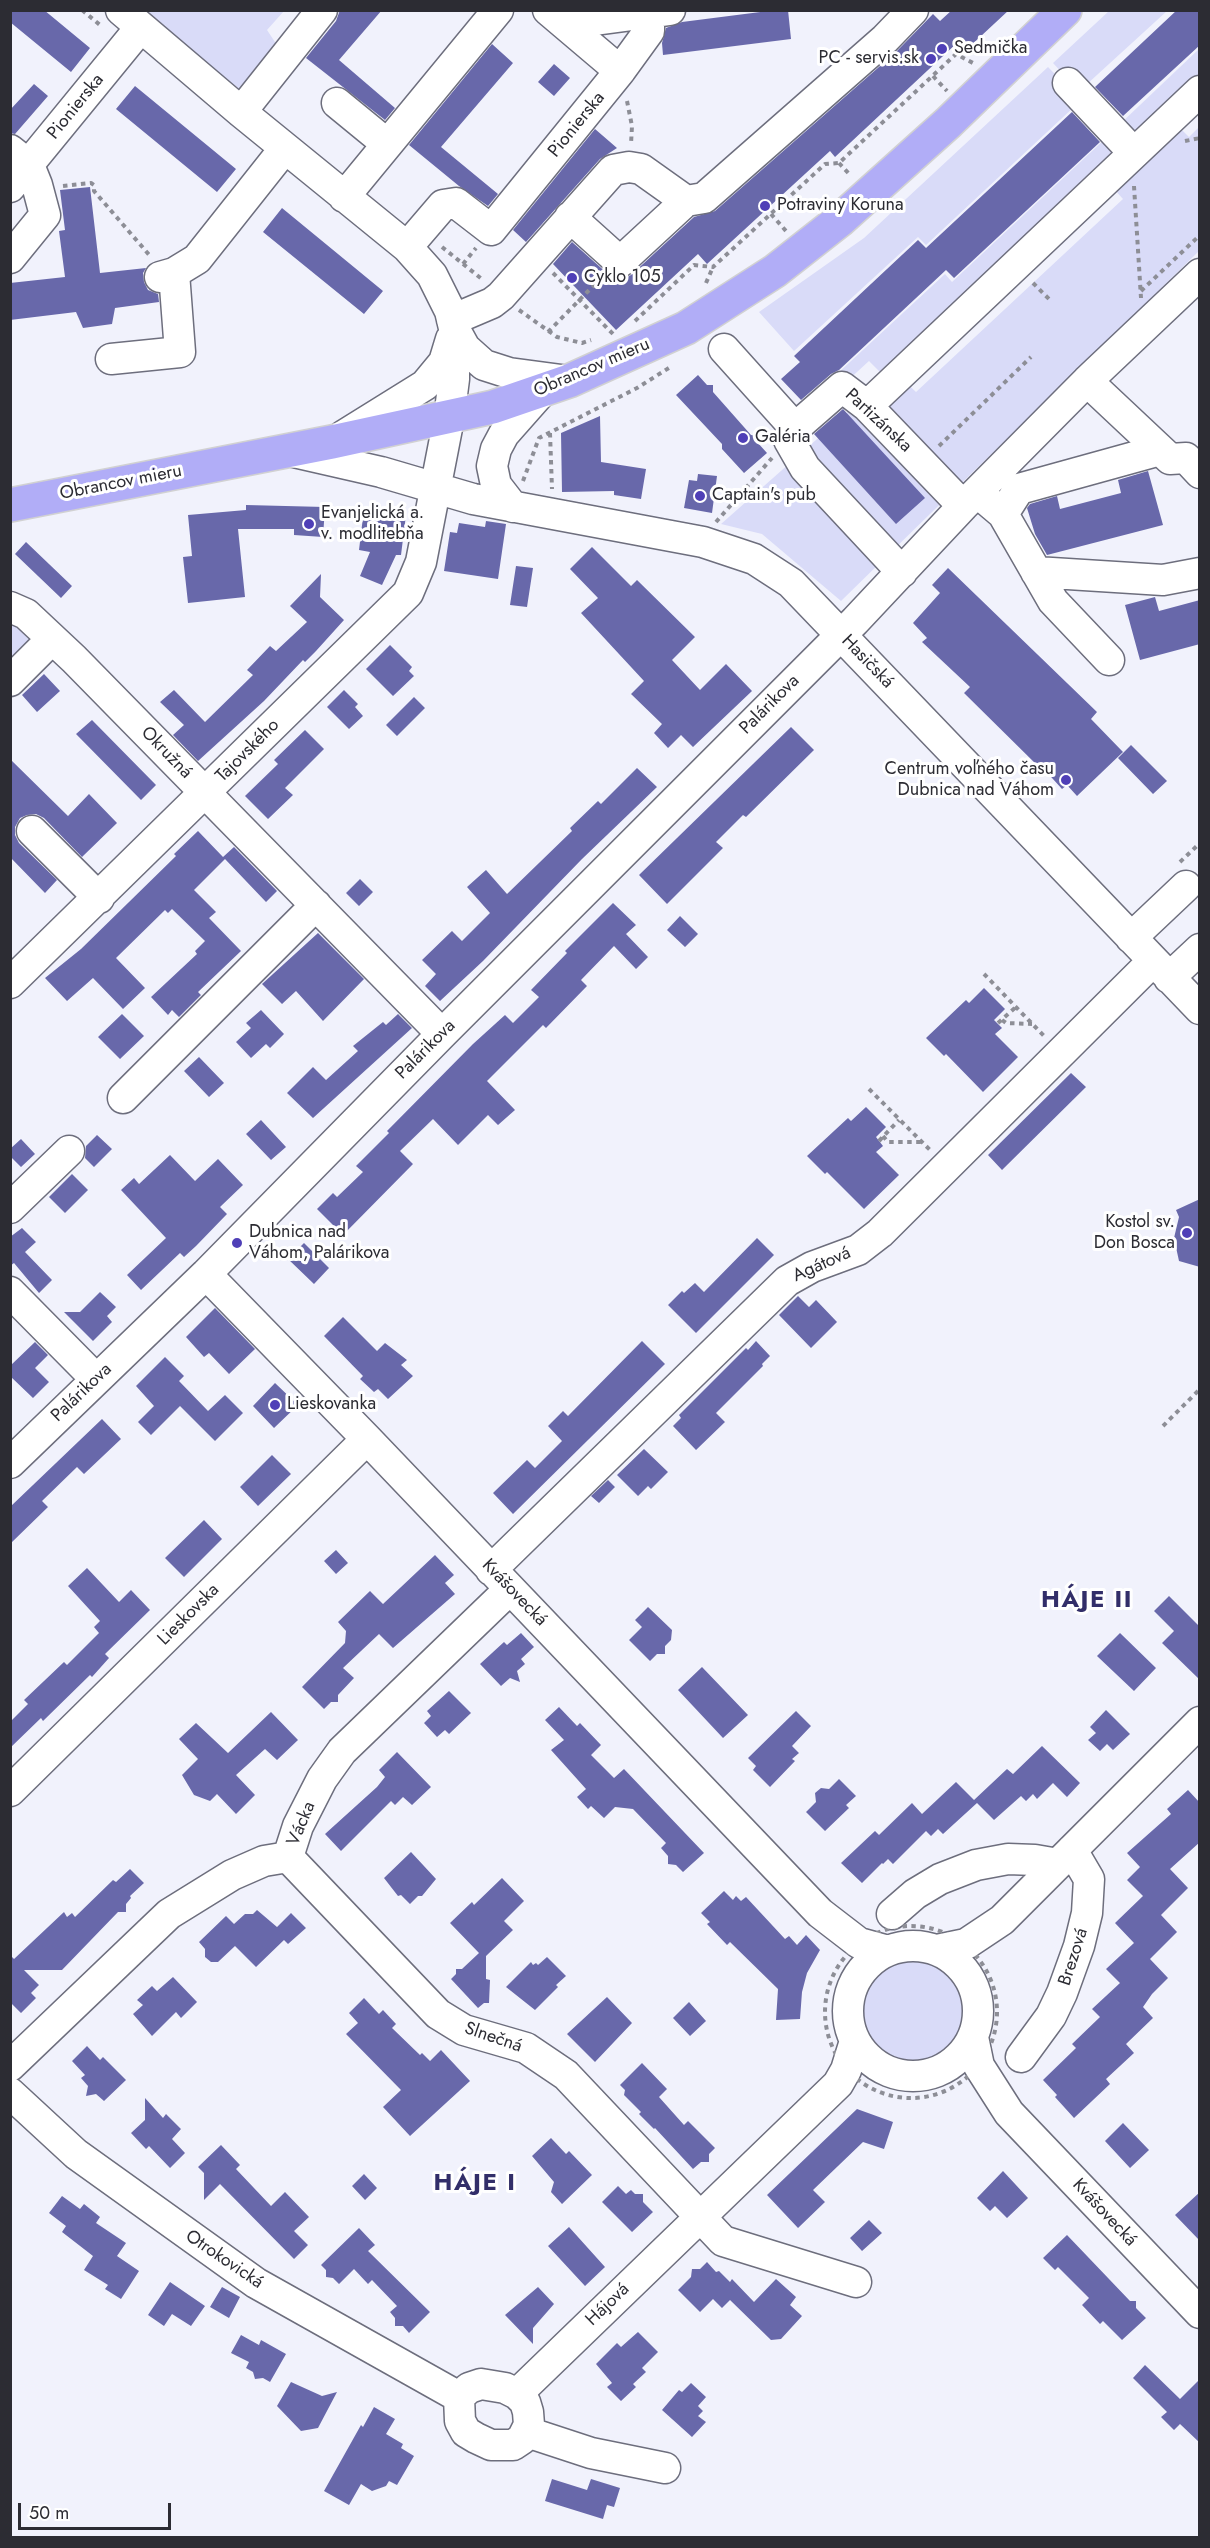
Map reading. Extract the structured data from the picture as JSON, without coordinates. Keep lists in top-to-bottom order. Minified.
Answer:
{"streets":{"main road":["Obrancov mieru"],"street":["Pionierska","Partizánska","Hasičská","Palárikova","Tajovského","Okružná","Agátová","Kvášovecká","Lieskovska","Vácka","Brezová","Slnečná","Otrokovická","Hájová"]},"crossings":[["Pionierska","Obrancov mieru"],["Pionierska","Tajovského"],["Obrancov mieru","Hasičská"],["Obrancov mieru","Tajovského"],["Hasičská","Palárikova"],["Hasičská","Tajovského"],["Hasičská","Agátová"],["Palárikova","Okružná"],["Palárikova","Kvášovecká"],["Tajovského","Okružná"],["Agátová","Kvášovecká"],["Agátová","Vácka"],["Kvášovecká","Lieskovska"],["Kvášovecká","Vácka"],["Vácka","Slnečná"],["Slnečná","Hájová"],["Otrokovická","Hájová"]],"districts":["HÁJE II","HÁJE I"],"places":["Sedmička","PC - servis.sk","Potraviny Koruna","Cyklo 105","Galéria","Captain's pub","Evanjelická a. v. modlitebňa","Centrum voľného času Dubnica nad Váhom","Kostol sv. Don Bosca","Dubnica nad Váhom, Palárikova","Lieskovanka"],"scale_bar":"50 m"}
